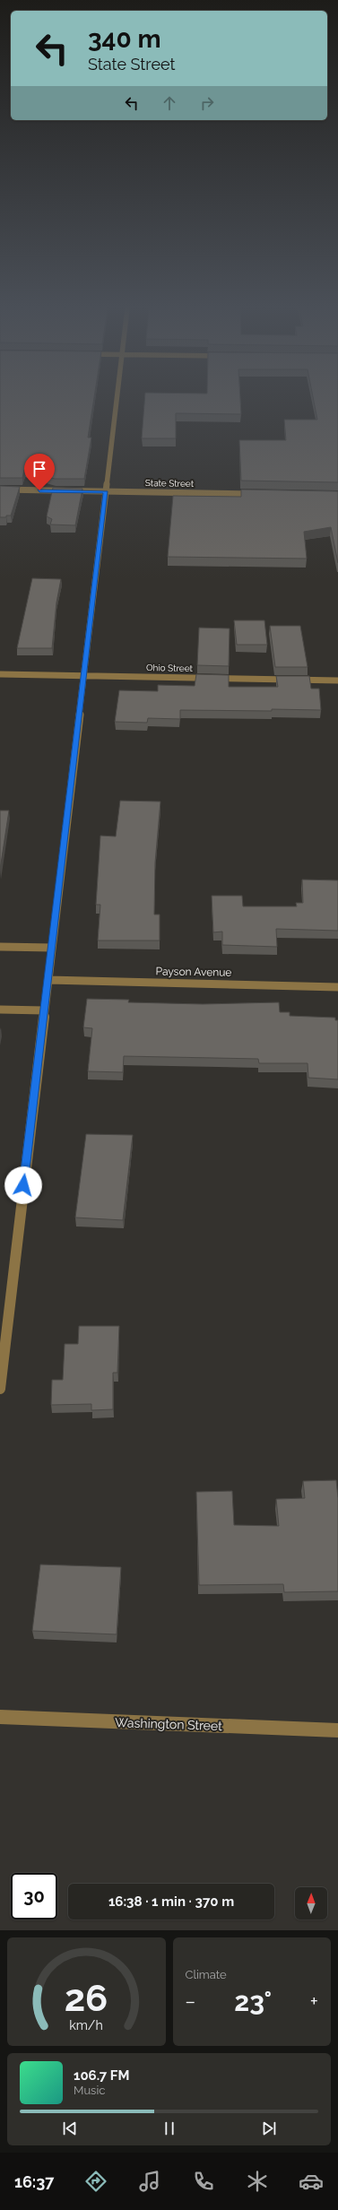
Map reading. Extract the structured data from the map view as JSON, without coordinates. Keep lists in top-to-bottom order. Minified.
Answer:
{"streets":{"street":["State Street","Ohio Street","Payson Avenue","Washington Street"]},"north":"top","page":{"turn":["340 m","State Street"],"limit":"30","trip":"16:38 · 1 min · 370 m","tile":"Climate","heat":["−","23°","+"],"song":["106.7 FM","Music"],"tabs":"16:37","gauge":["26","km/h"]}}
